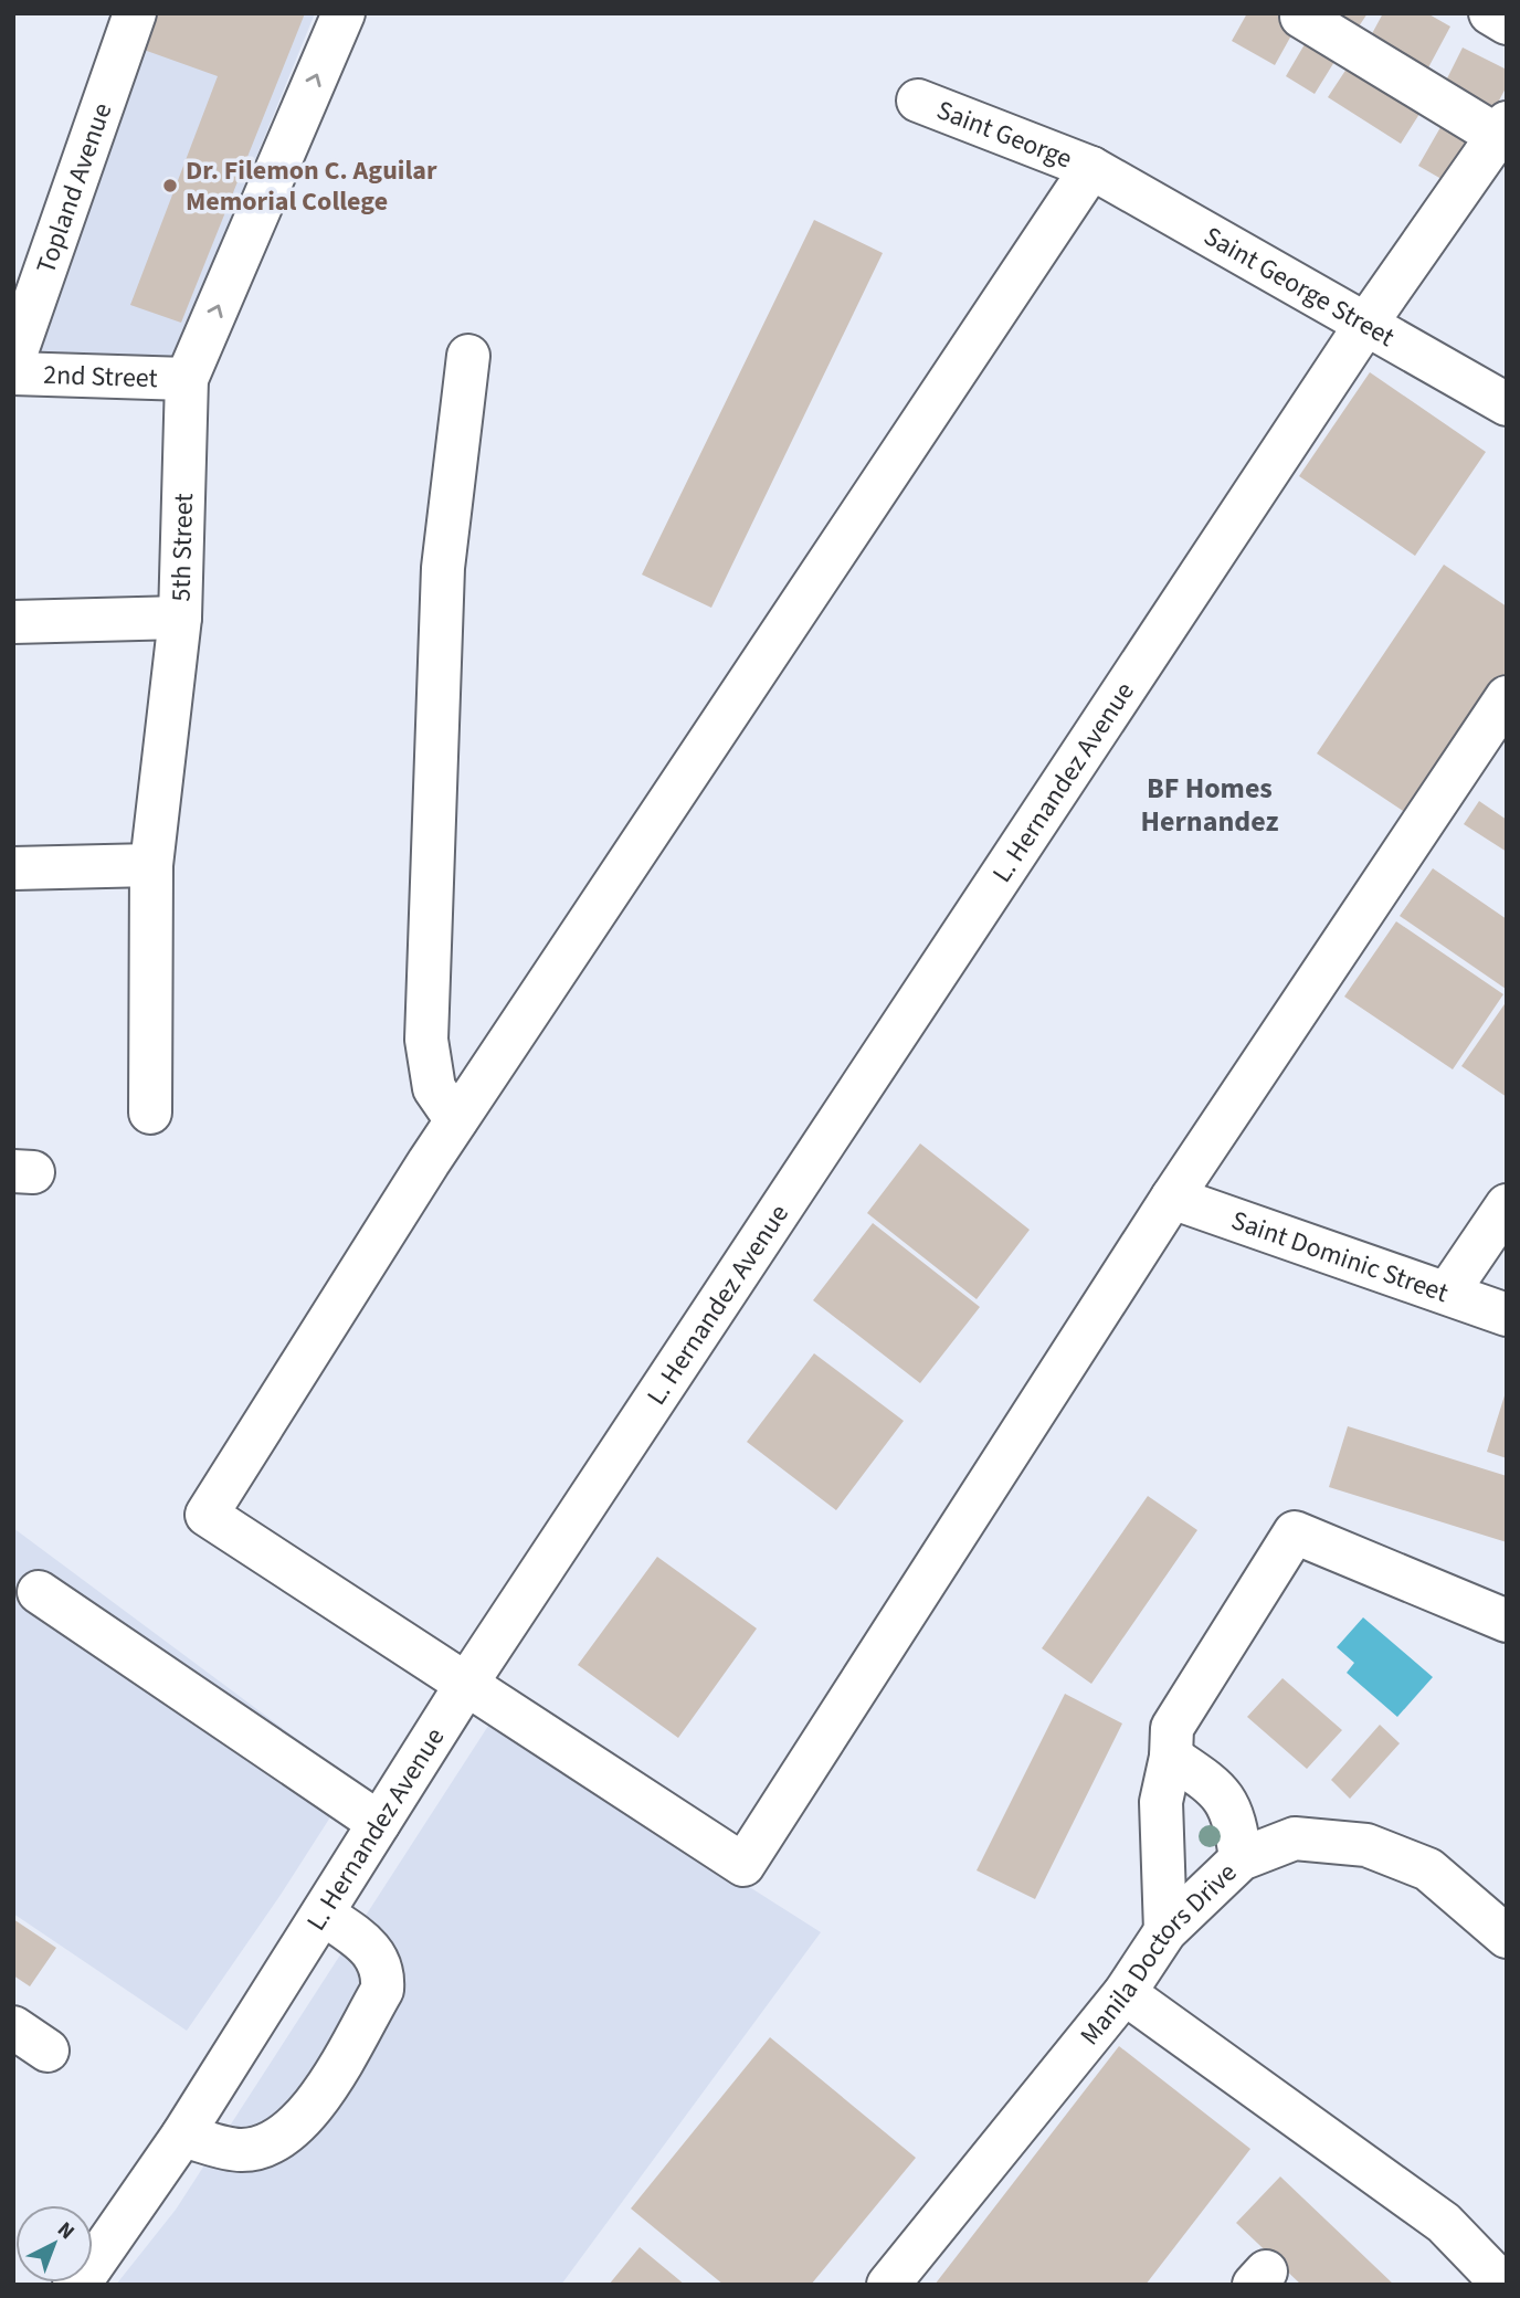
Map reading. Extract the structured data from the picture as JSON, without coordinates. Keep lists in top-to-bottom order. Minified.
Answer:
{"streets":{"street":["Saint George","Topland Avenue","Saint George Street","2nd Street","5th Street","L. Hernandez Avenue","Saint Dominic Street","Manila Doctors Drive"]},"crossings":[["Saint George","Saint George Street"],["Saint George Street","L. Hernandez Avenue"],["2nd Street","5th Street"]],"districts":["BF Homes Hernandez"],"places":["Dr. Filemon C. Aguilar Memorial College"],"north":"top right"}
